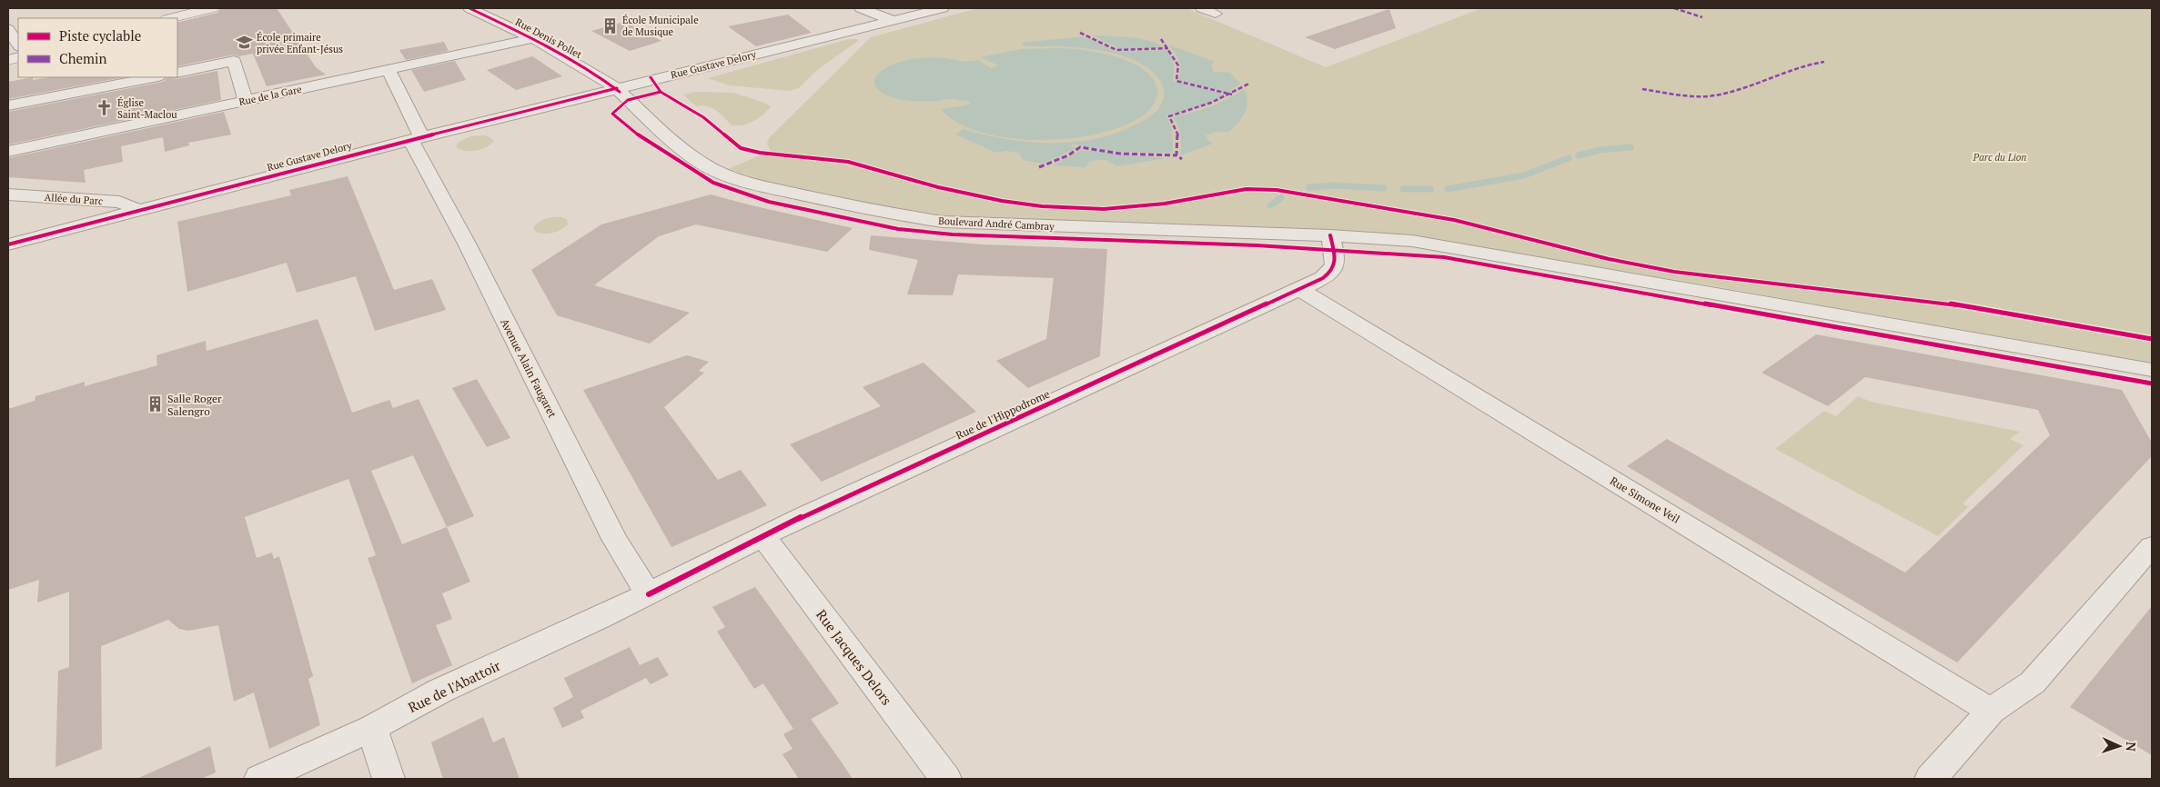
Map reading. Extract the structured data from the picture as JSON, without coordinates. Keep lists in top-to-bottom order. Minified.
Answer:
{"streets":{"street":["Rue Denis Pollet","Rue Gustave Delory","Rue de la Gare","Allée du Parc","Boulevard André Cambray","Avenue Alain Faugaret","Rue de l'Hippodrome","Rue Simone Veil","Rue Jacques Delors","Rue de l'Abattoir"]},"crossings":[["Rue Denis Pollet","Rue Gustave Delory"],["Rue Denis Pollet","Rue de la Gare"],["Rue Denis Pollet","Boulevard André Cambray"],["Rue Gustave Delory","Allée du Parc"],["Rue Gustave Delory","Boulevard André Cambray"],["Rue Gustave Delory","Avenue Alain Faugaret"],["Rue de la Gare","Avenue Alain Faugaret"],["Boulevard André Cambray","Rue de l'Hippodrome"],["Avenue Alain Faugaret","Rue de l'Hippodrome"],["Avenue Alain Faugaret","Rue de l'Abattoir"],["Rue de l'Hippodrome","Rue Simone Veil"],["Rue de l'Hippodrome","Rue Jacques Delors"],["Rue de l'Hippodrome","Rue de l'Abattoir"]],"parks":["Parc du Lion"],"places":{"building":["École Municipale de Musique","Salle Roger Salengro"],"school or university":["École primaire privée Enfant-Jésus"],"church":["Église Saint-Maclou"]},"legend":["Piste cyclable","Chemin"],"north":"right"}
